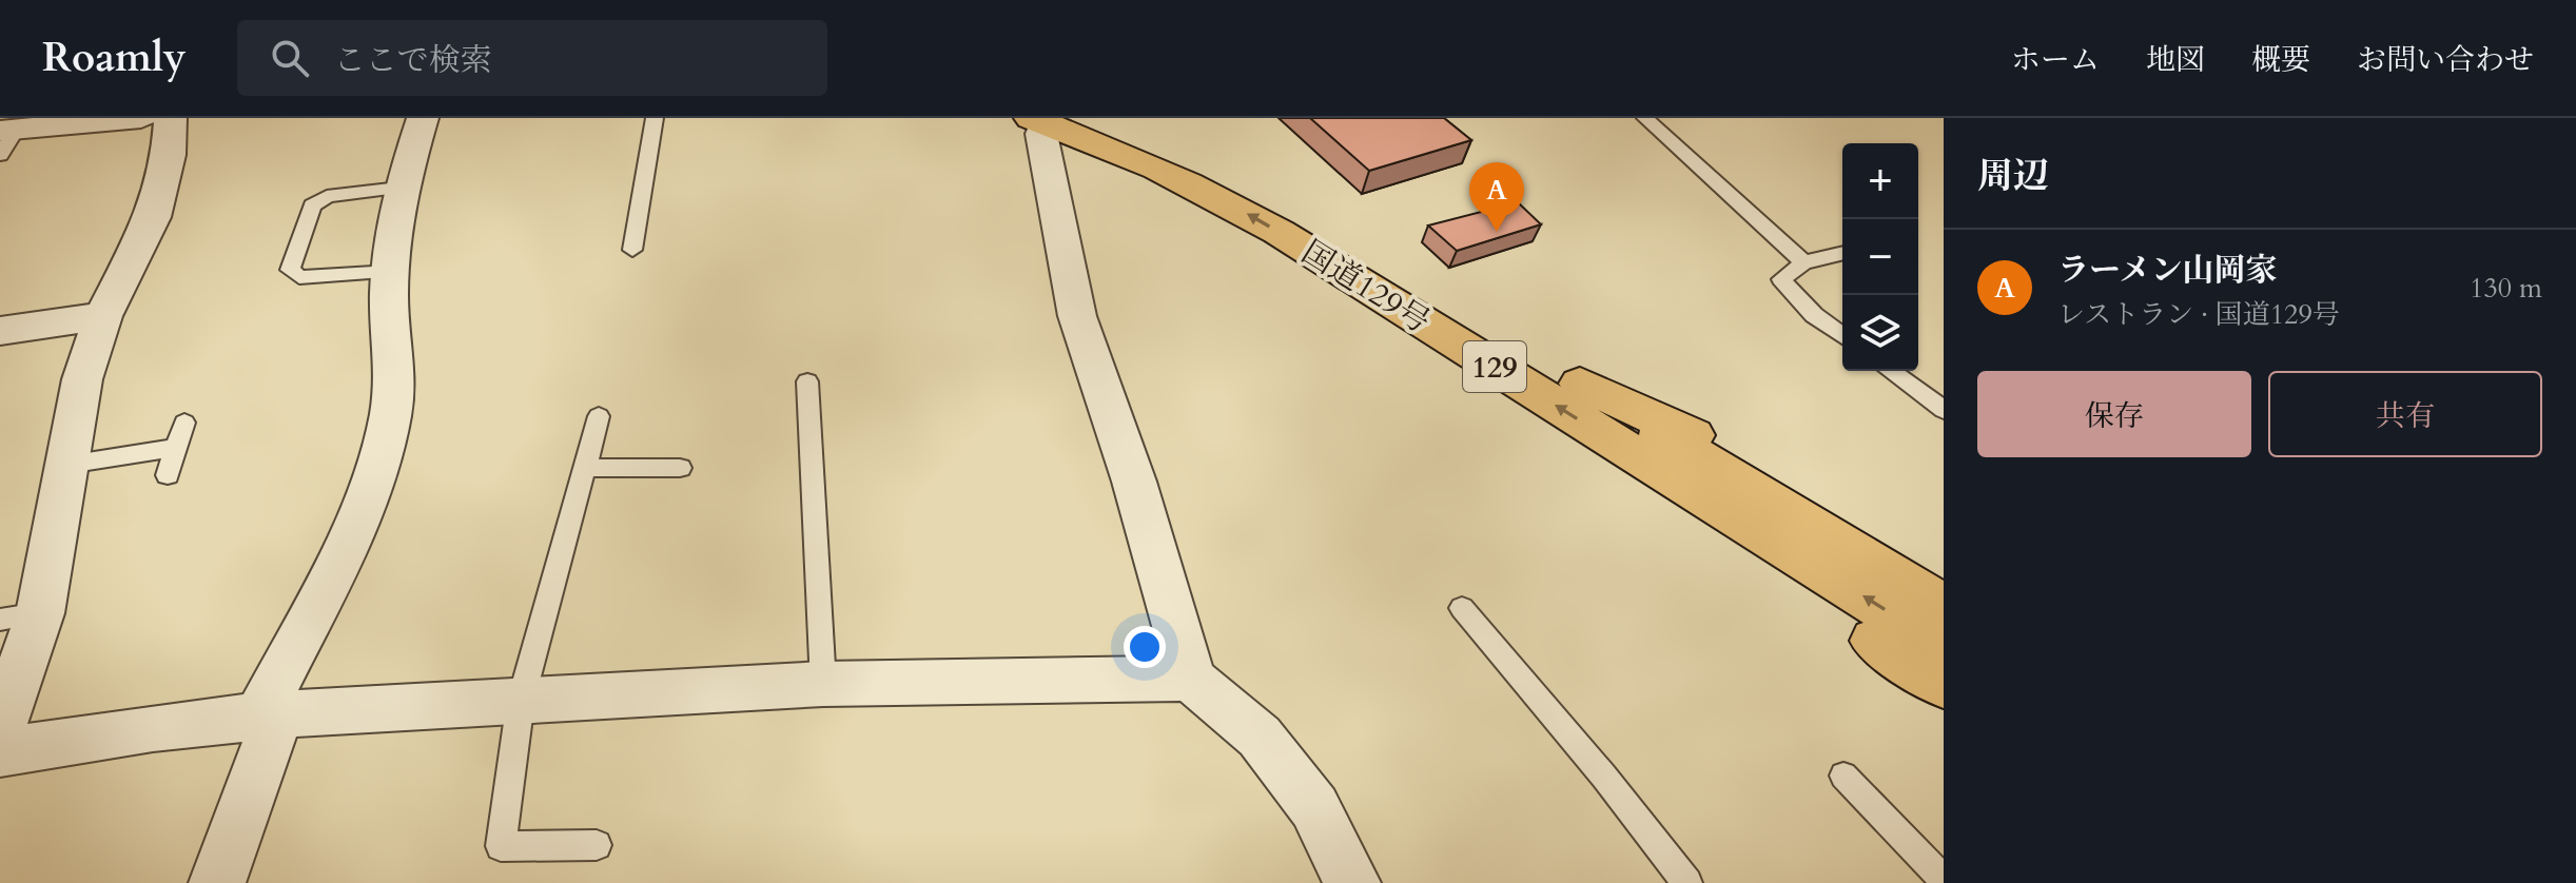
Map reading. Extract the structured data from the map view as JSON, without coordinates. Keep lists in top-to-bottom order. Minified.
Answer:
{"streets":{"highway":["国道129号","129"]},"page":{"header":"Roamly","search":"ここで検索","nav":["ホーム","地図","概要","お問い合わせ"],"heading":"周辺","map_buttons":["+","−"],"pins":"A","list":[{"mark":"A","name":"ラーメン山岡家","note":"レストラン · 国道129号","value":"130 m"}],"buttons":["保存","共有"]}}
